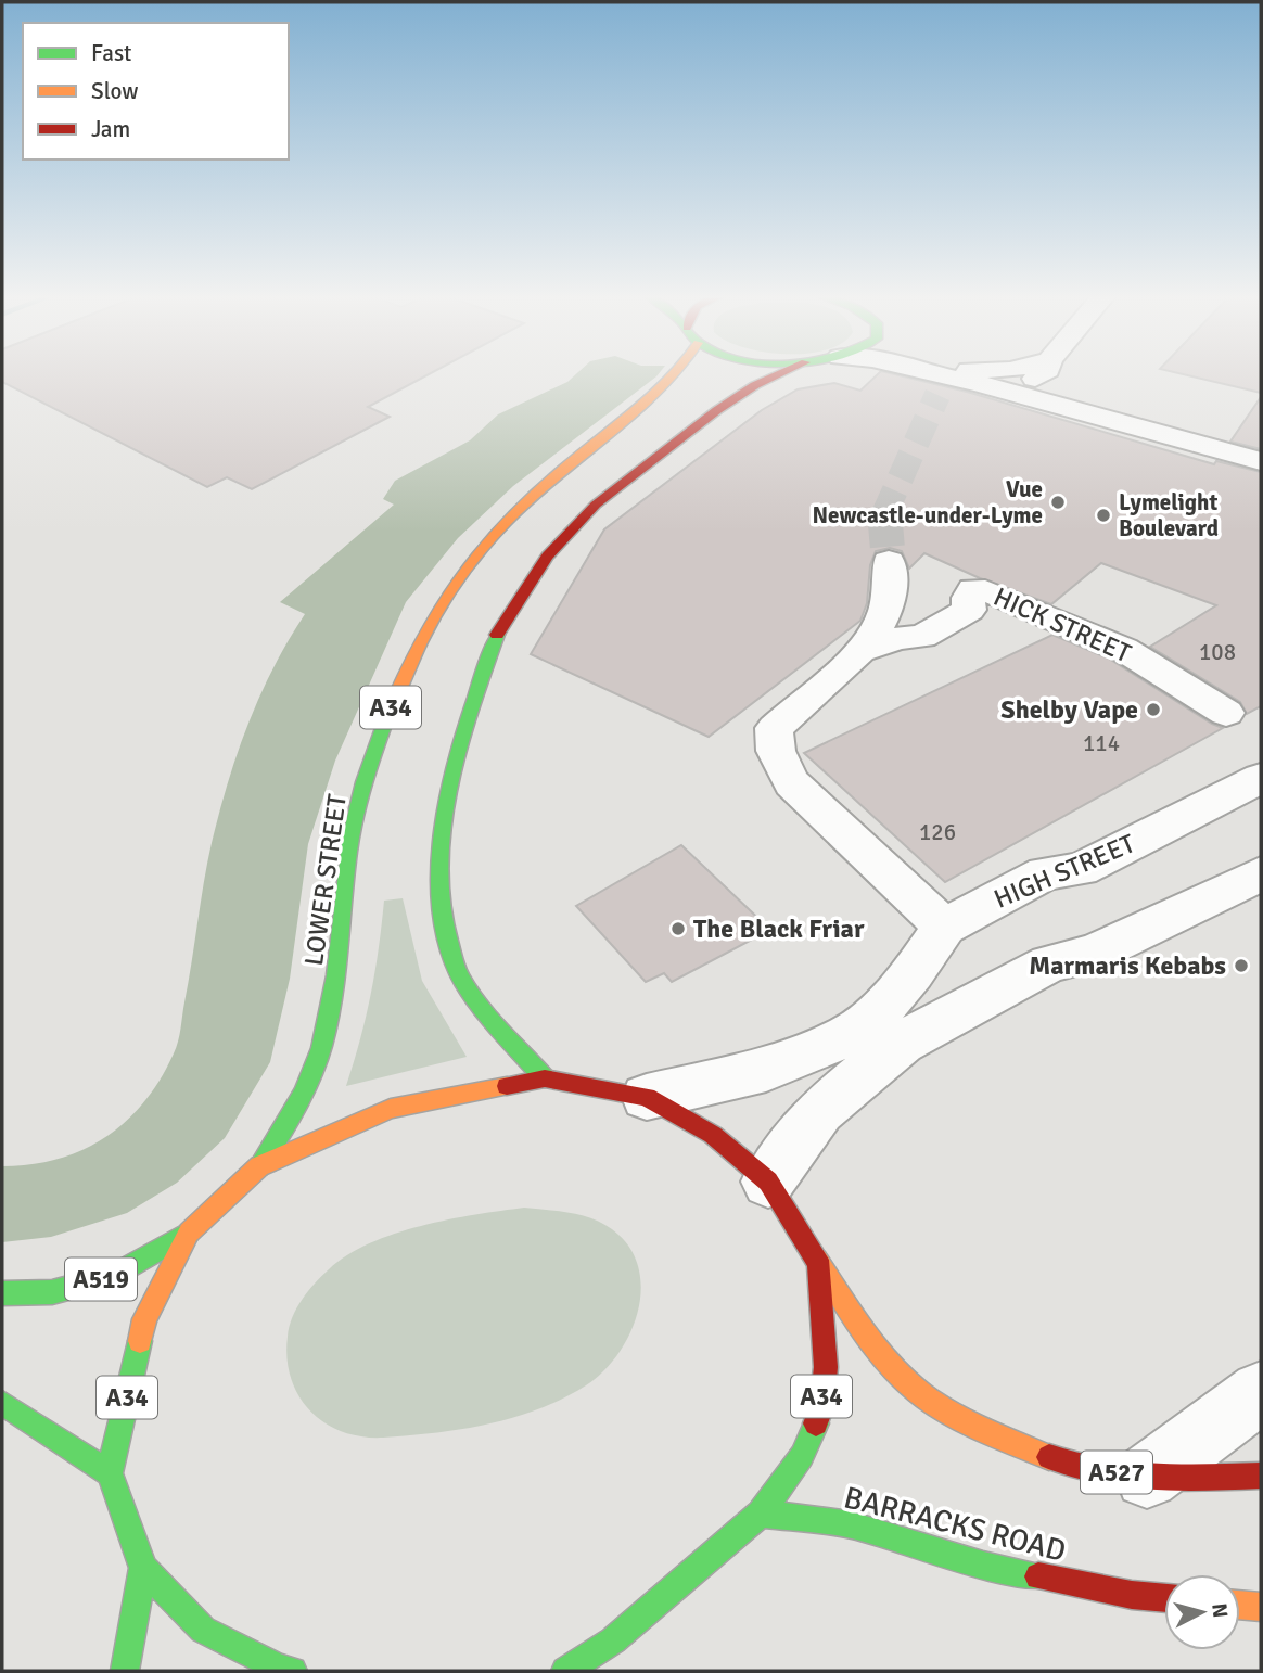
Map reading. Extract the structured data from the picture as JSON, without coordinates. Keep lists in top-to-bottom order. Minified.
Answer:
{"streets":{"main road":["A34","LOWER STREET","A519","A527","BARRACKS ROAD"],"street":["HICK STREET","HIGH STREET"]},"crossings":[["A34","HIGH STREET"],["A34","LOWER STREET"],["A34","A519"],["A34","A527"],["A34","BARRACKS ROAD"]],"places":["Vue Newcastle-under-Lyme","Lymelight Boulevard","Shelby Vape","The Black Friar","Marmaris Kebabs"],"house_numbers":["108","114","126"],"legend":["Fast","Slow","Jam"],"north":"right"}
